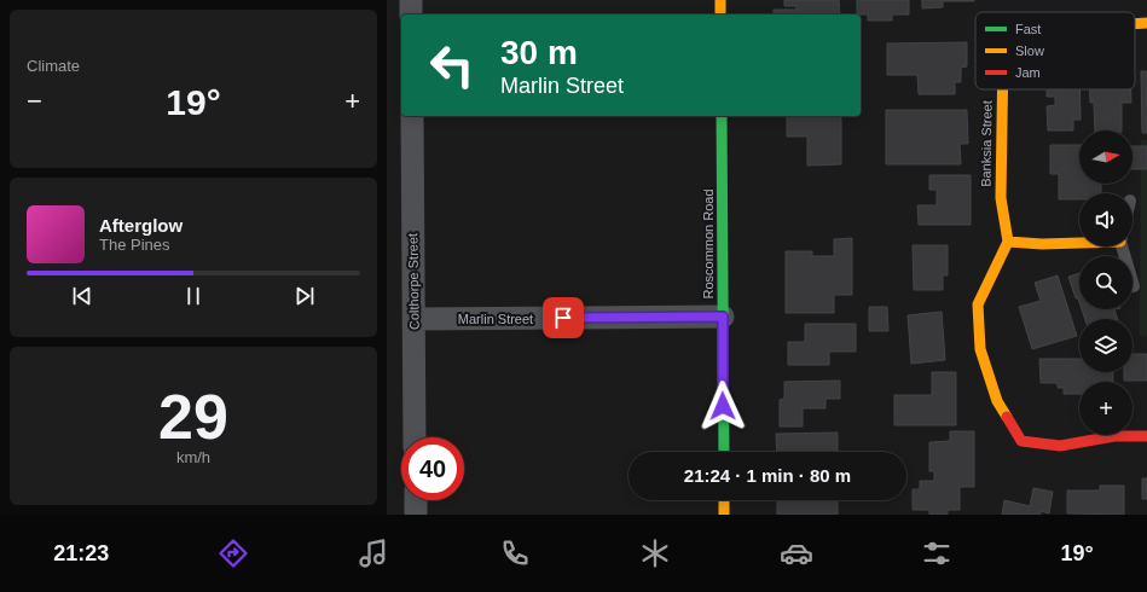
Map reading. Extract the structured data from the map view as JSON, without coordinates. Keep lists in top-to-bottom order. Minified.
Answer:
{"streets":{"street":["Banksia Street","Roscommon Road","Colthorpe Street","Marlin Street"]},"crossings":[["Roscommon Road","Marlin Street"],["Colthorpe Street","Marlin Street"]],"legend":["Fast","Slow","Jam"],"north":"right","page":{"tile":["Climate",["29","km/h"]],"turn":["30 m","Marlin Street"],"heat":["−","19°","+"],"map_buttons":"+","song":["Afterglow","The Pines"],"limit":"40","trip":"21:24 · 1 min · 80 m","tabs":["21:23","19°"]}}
